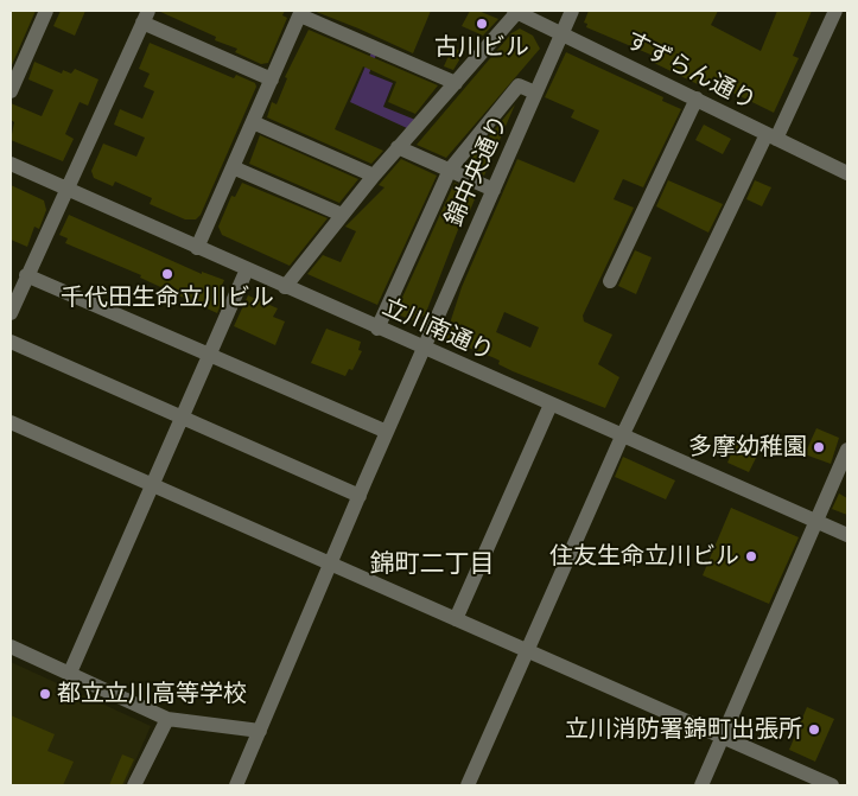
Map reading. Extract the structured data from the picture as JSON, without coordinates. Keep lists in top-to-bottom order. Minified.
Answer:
{"streets":{"street":["すずらん通り","錦中央通り","立川南通り"]},"crossings":[["すずらん通り","錦中央通り"],["錦中央通り","立川南通り"]],"districts":["錦町二丁目"],"places":["古川ビル","千代田生命立川ビル","多摩幼稚園","住友生命立川ビル","都立立川高等学校","立川消防署錦町出張所"]}
